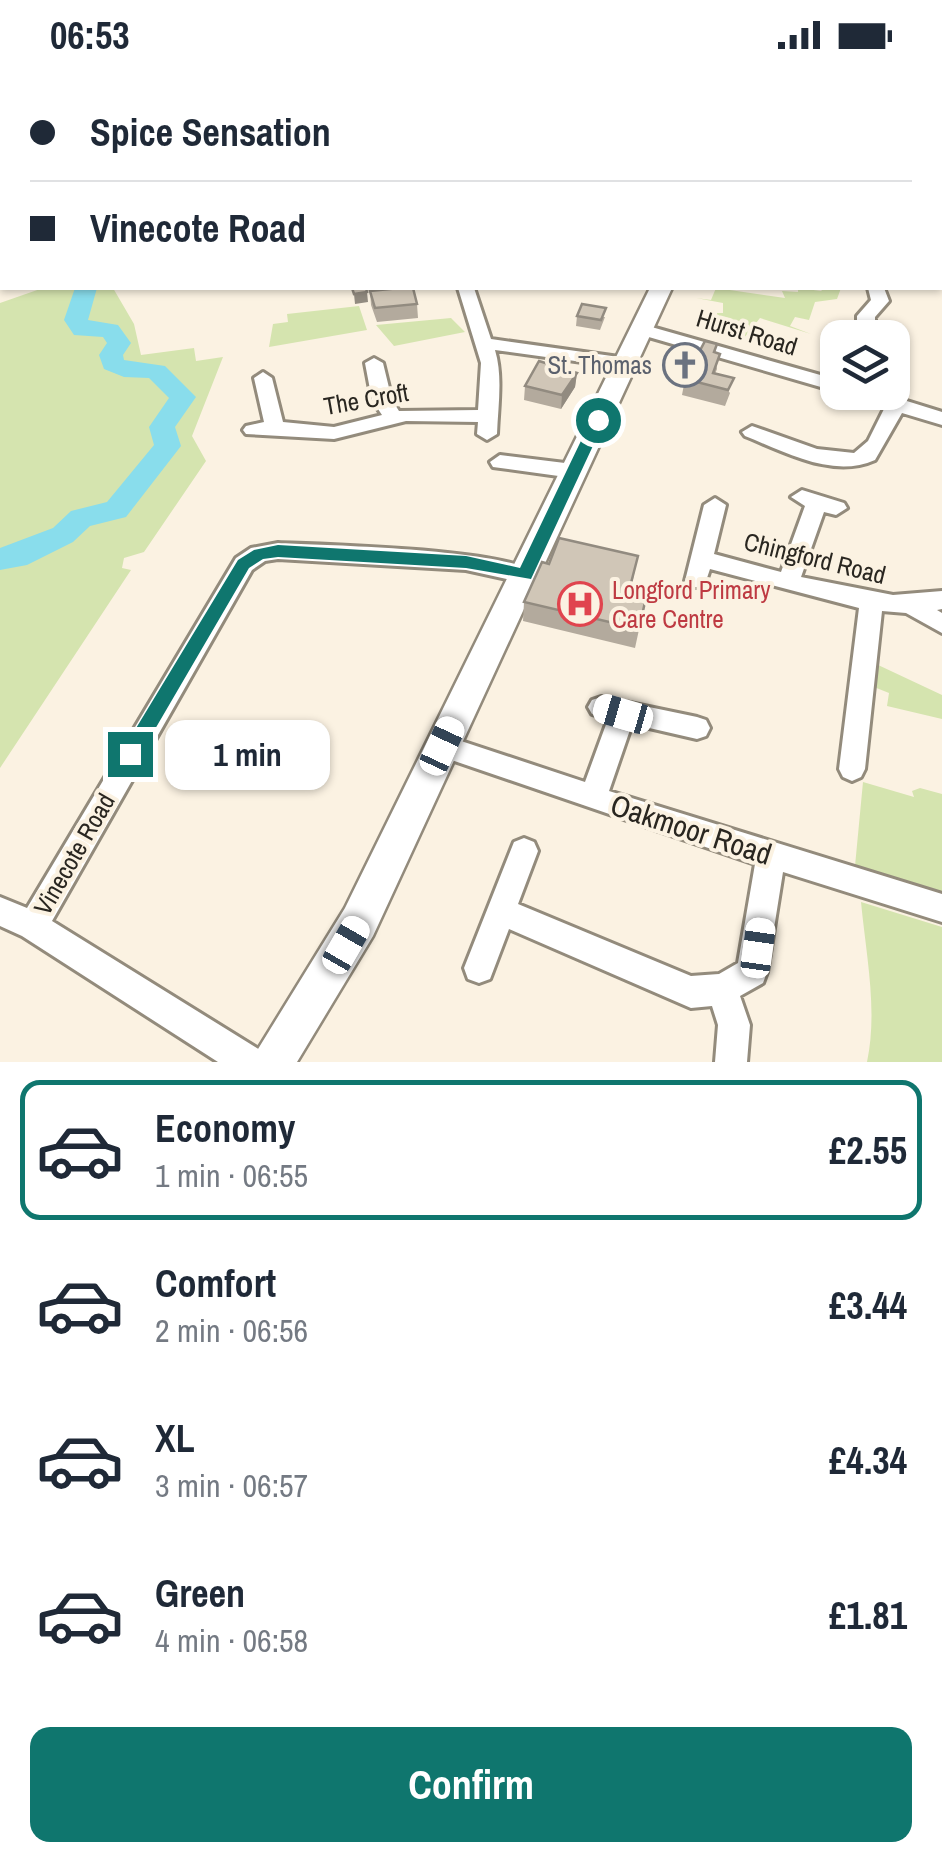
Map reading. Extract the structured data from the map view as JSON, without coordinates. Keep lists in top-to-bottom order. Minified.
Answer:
{"streets":{"street":["Hurst Road","The Croft","Chingford Road","Oakmoor Road","Vinecote Road"]},"places":{"church":["St. Thomas"],"hospital":["Longford Primary Care Centre"]},"page":{"status":"06:53","banner":["Spice Sensation","Vinecote Road"],"bubble":"1 min","list":[{"name":"Economy","note":"1 min · 06:55","value":"£2.55"},{"name":"Comfort","note":"2 min · 06:56","value":"£3.44"},{"name":"XL","note":"3 min · 06:57","value":"£4.34"},{"name":"Green","note":"4 min · 06:58","value":"£1.81"}],"buttons":"Confirm"}}
